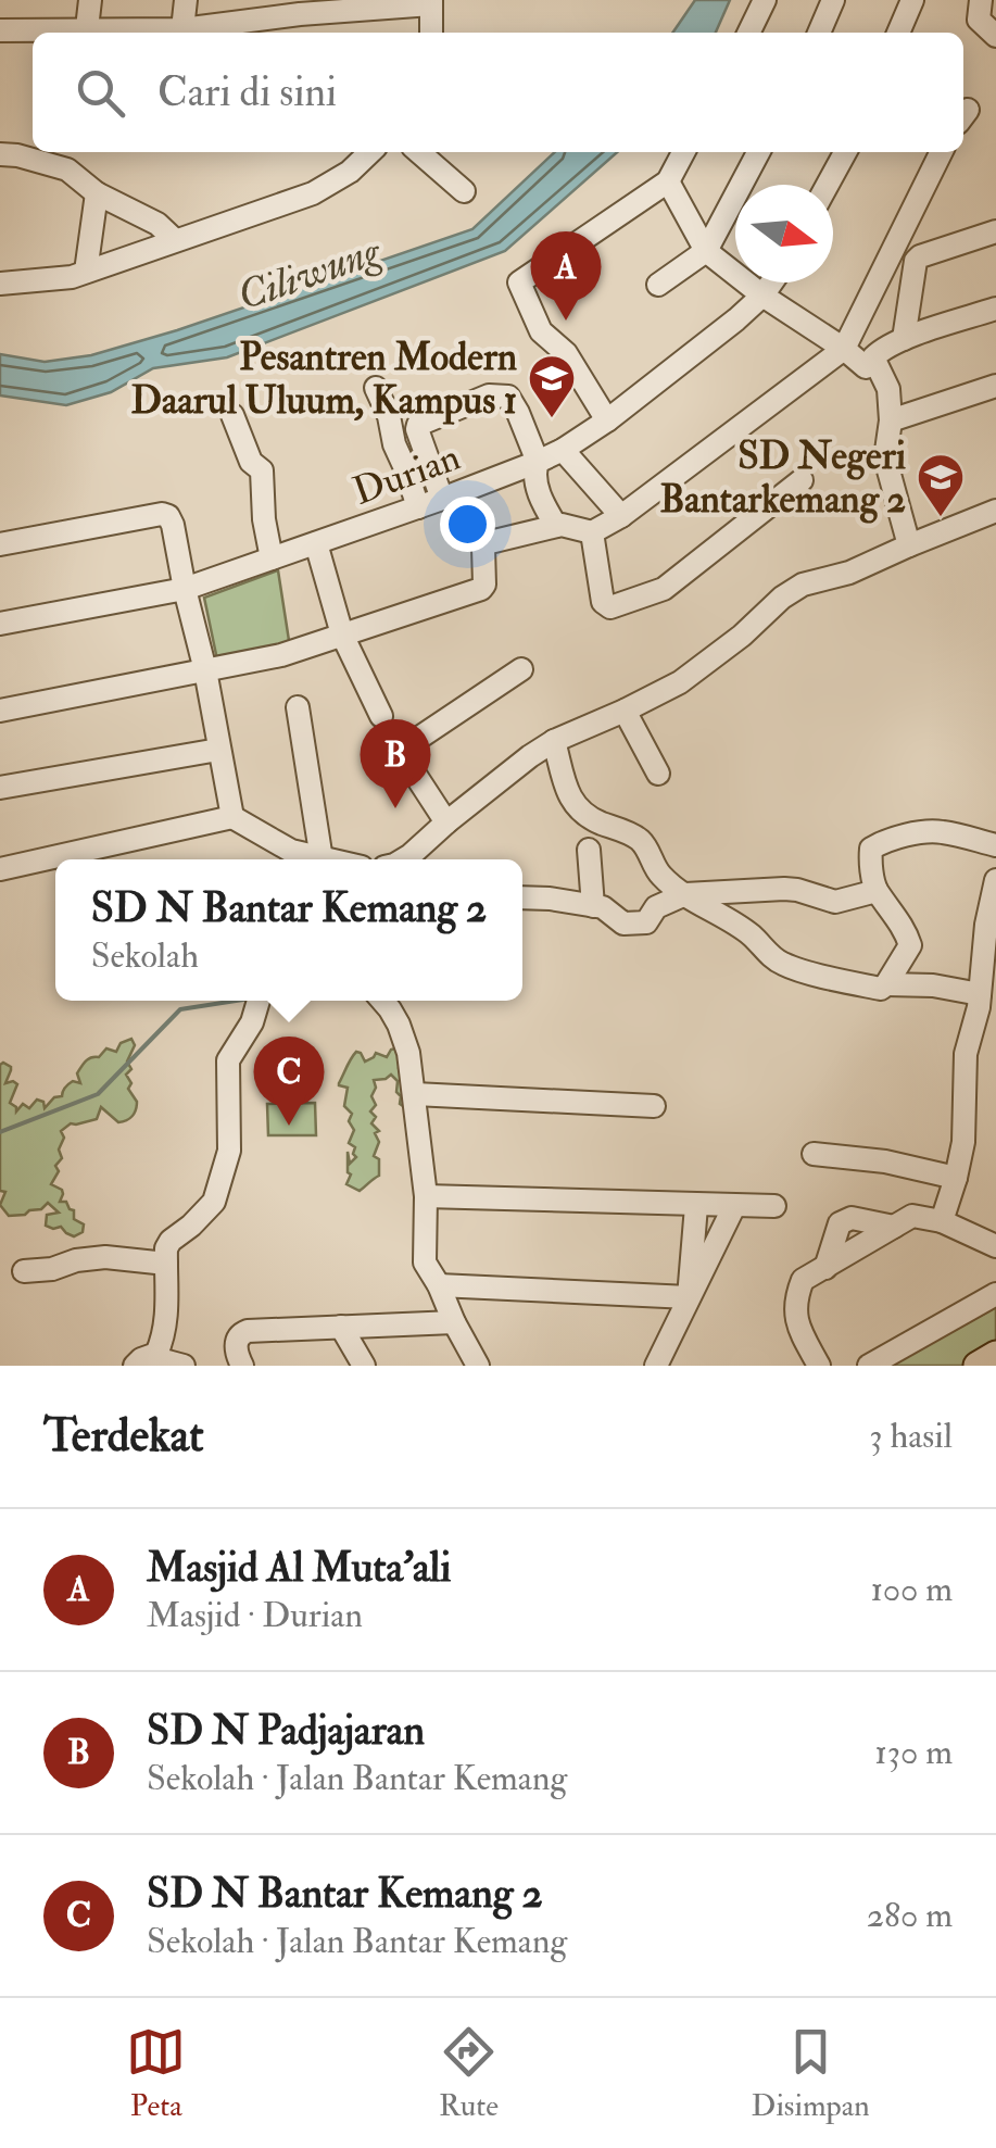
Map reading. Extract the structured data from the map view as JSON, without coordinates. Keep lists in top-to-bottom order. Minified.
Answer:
{"streets":{"street":["Durian"]},"water":["Ciliwung"],"places":{"school or university":["Pesantren Modern Daarul Uluum, Kampus 1","SD Negeri Bantarkemang 2"]},"north":"right","page":{"search":"Cari di sini","pins":["A","B","C"],"popup":["SD N Bantar Kemang 2","Sekolah"],"heading":["Terdekat","3 hasil"],"list":[{"mark":"A","name":"Masjid Al Muta'ali","note":"Masjid · Durian","value":"100 m"},{"mark":"B","name":"SD N Padjajaran","note":"Sekolah · Jalan Bantar Kemang","value":"130 m"},{"mark":"C","name":"SD N Bantar Kemang 2","note":"Sekolah · Jalan Bantar Kemang","value":"280 m"}],"nav":["Peta","Rute","Disimpan"]}}
